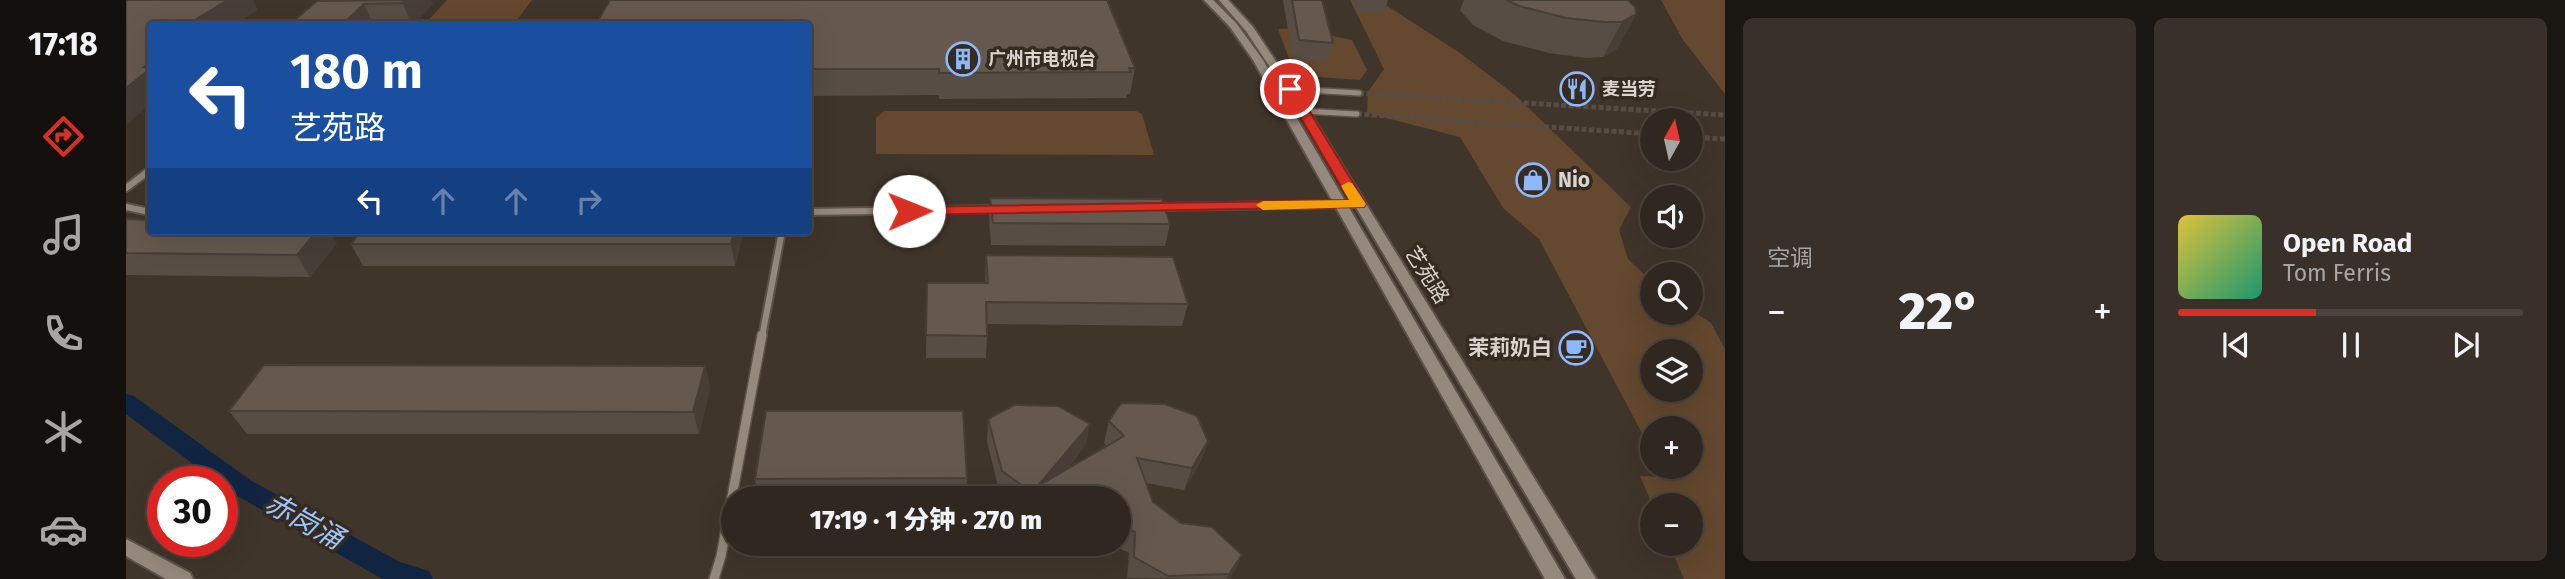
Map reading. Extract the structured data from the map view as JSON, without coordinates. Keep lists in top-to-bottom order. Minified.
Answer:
{"streets":{"street":["艺苑路"]},"water":["赤岗涌"],"places":{"building":["广州市电视台"],"restaurant":["麦当劳"],"shop":["Nio"],"cafe":["茉莉奶白"]},"north":"top","page":{"tabs":"17:18","tile":"空调","turn":["180 m","艺苑路"],"map_buttons":["+","−"],"song":["Open Road","Tom Ferris"],"heat":["−","22°","+"],"limit":"30","trip":"17:19 · 1 分钟 · 270 m"}}
